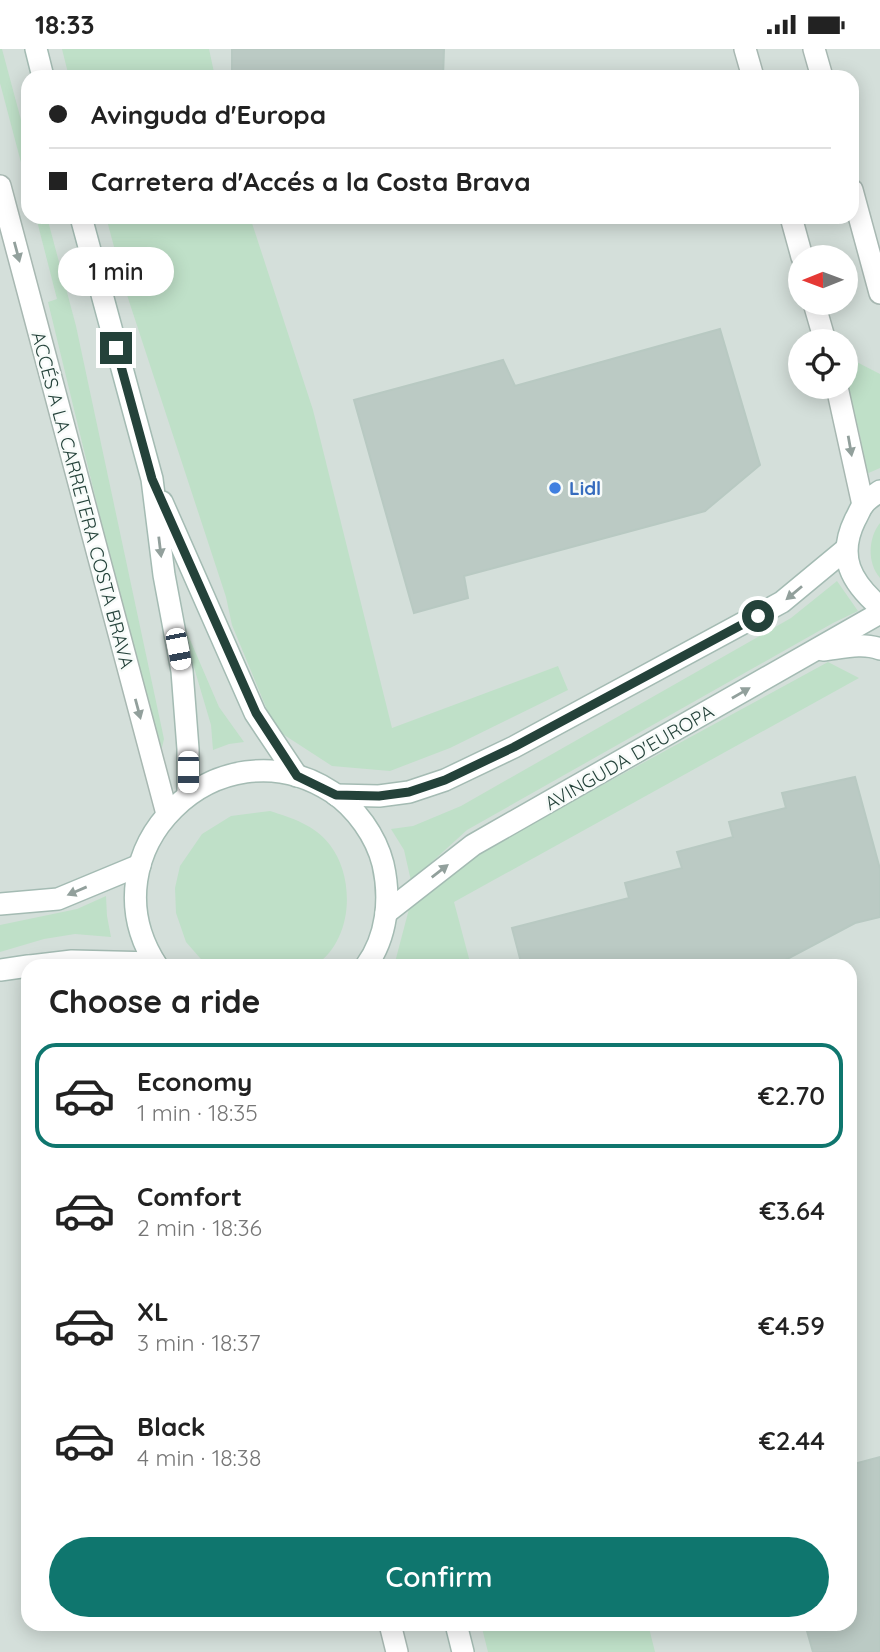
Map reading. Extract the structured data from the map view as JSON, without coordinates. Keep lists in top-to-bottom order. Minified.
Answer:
{"streets":{"street":["ACCÉS A LA CARRETERA COSTA BRAVA","AVINGUDA D'EUROPA"]},"places":["Lidl"],"north":"left","page":{"status":"18:33","banner":["Avinguda d'Europa","Carretera d'Accés a la Costa Brava"],"bubble":"1 min","heading":"Choose a ride","list":[{"name":"Economy","note":"1 min · 18:35","value":"€2.70"},{"name":"Comfort","note":"2 min · 18:36","value":"€3.64"},{"name":"XL","note":"3 min · 18:37","value":"€4.59"},{"name":"Black","note":"4 min · 18:38","value":"€2.44"}],"buttons":"Confirm"}}
